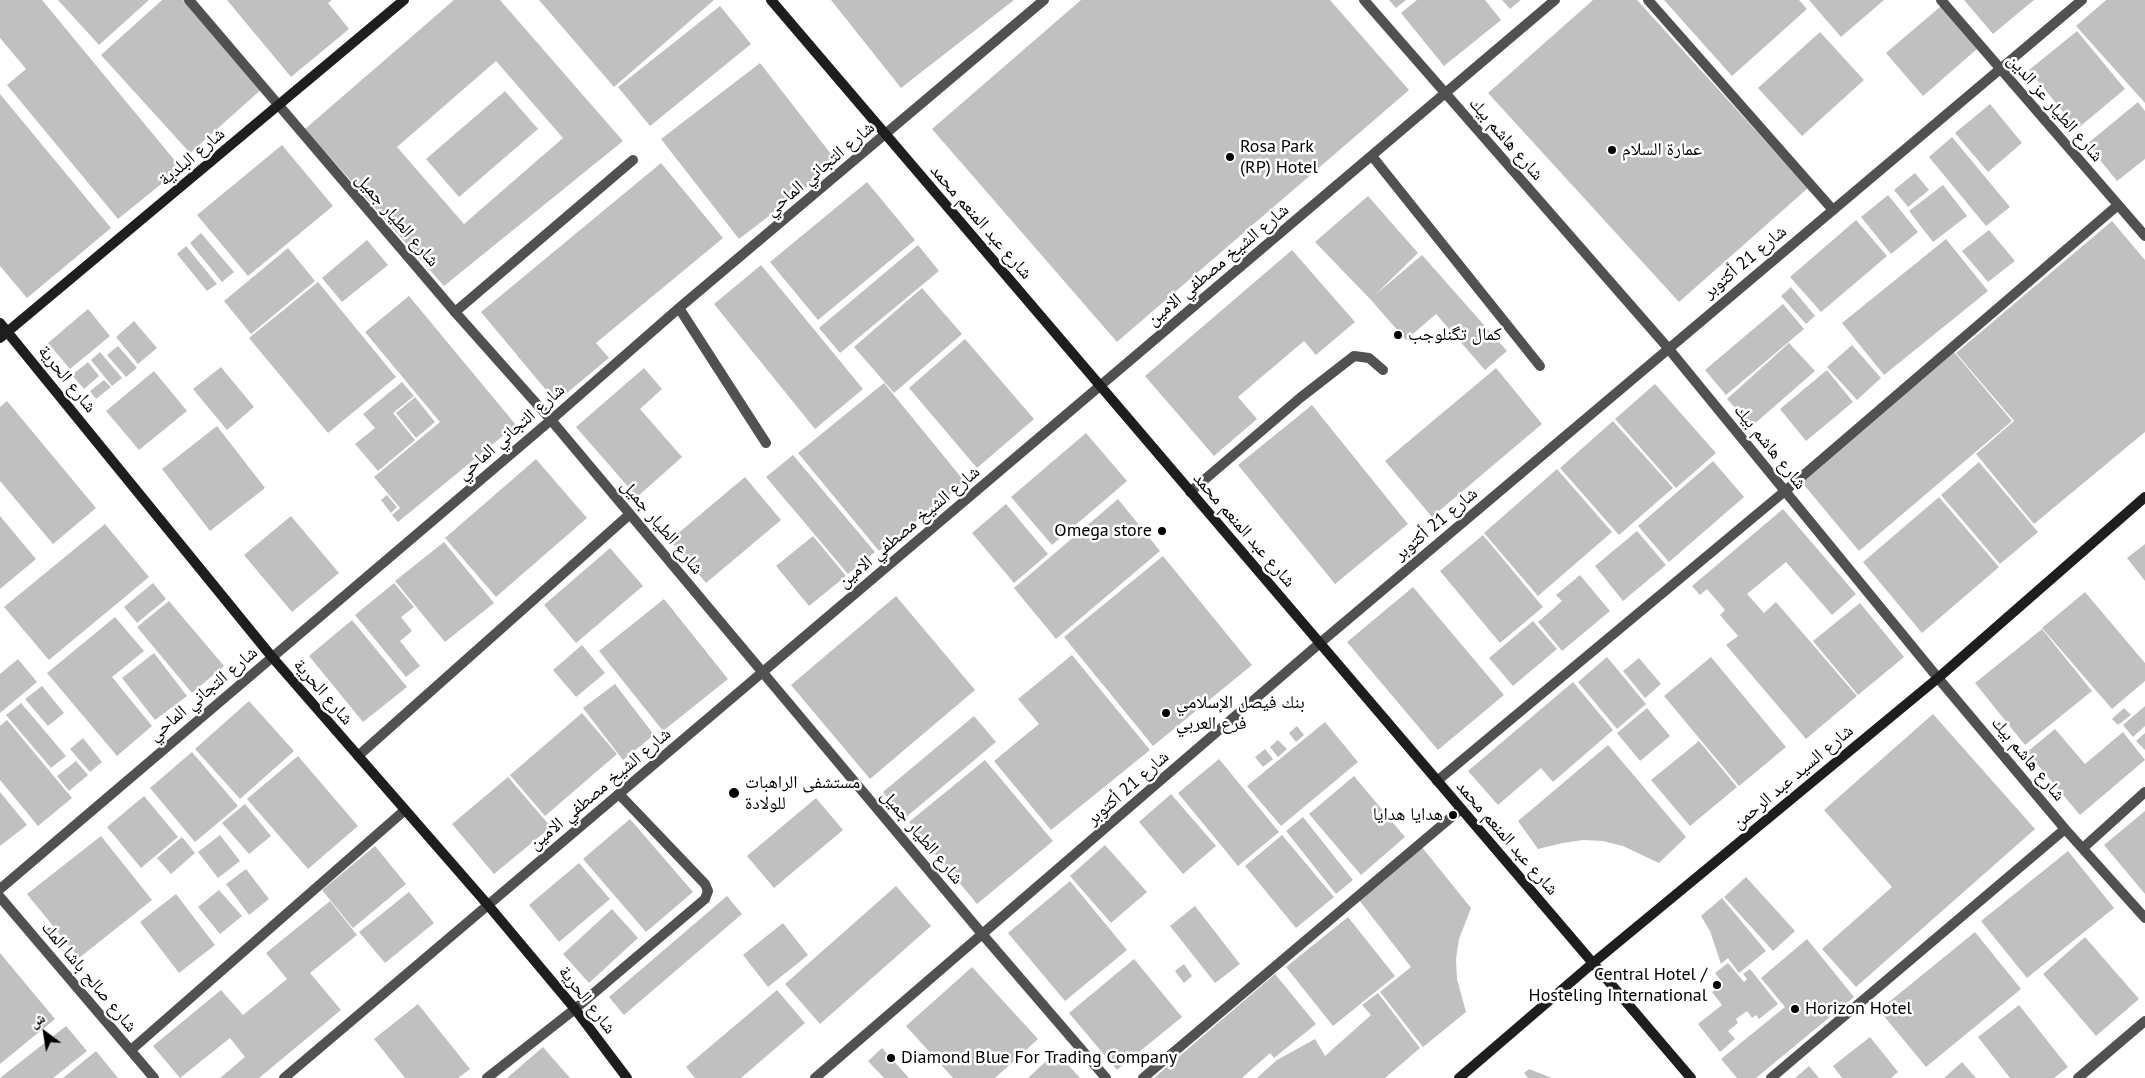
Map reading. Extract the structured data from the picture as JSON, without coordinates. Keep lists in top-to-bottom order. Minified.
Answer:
{"streets":{"street":["شارع الطيار عز الدين","شارع هاشم بيك","شارع البلدية","شارع التجاني الماحي","شارع الطيار جميل","شارع عبد المنعم محمد","شارع 21 أكتوبر","شارع الشيخ مصطفي الامين","شارع الحرية","شارع السيد عبد الرحمن","شارع صالح باشا المك"]},"crossings":[["شارع الطيار عز الدين","شارع 21 أكتوبر"],["شارع هاشم بيك","شارع 21 أكتوبر"],["شارع هاشم بيك","شارع الشيخ مصطفي الامين"],["شارع هاشم بيك","شارع السيد عبد الرحمن"],["شارع البلدية","شارع الطيار جميل"],["شارع البلدية","شارع الحرية"],["شارع التجاني الماحي","شارع الطيار جميل"],["شارع التجاني الماحي","شارع عبد المنعم محمد"],["شارع التجاني الماحي","شارع الحرية"],["شارع الطيار جميل","شارع 21 أكتوبر"],["شارع الطيار جميل","شارع الشيخ مصطفي الامين"],["شارع عبد المنعم محمد","شارع 21 أكتوبر"],["شارع عبد المنعم محمد","شارع الشيخ مصطفي الامين"],["شارع عبد المنعم محمد","شارع السيد عبد الرحمن"],["شارع الشيخ مصطفي الامين","شارع الحرية"]],"places":["عمارة السلام","Rosa Park (RP) Hotel","كمال تگنلوجب","Omega store","بنك فيصل الإسلامي فرع العربي","مستشفى الراهبات للولادة","هدايا هدايا","Central Hotel / Hosteling International","Horizon Hotel","Diamond Blue For Trading Company"],"north":"top left"}
